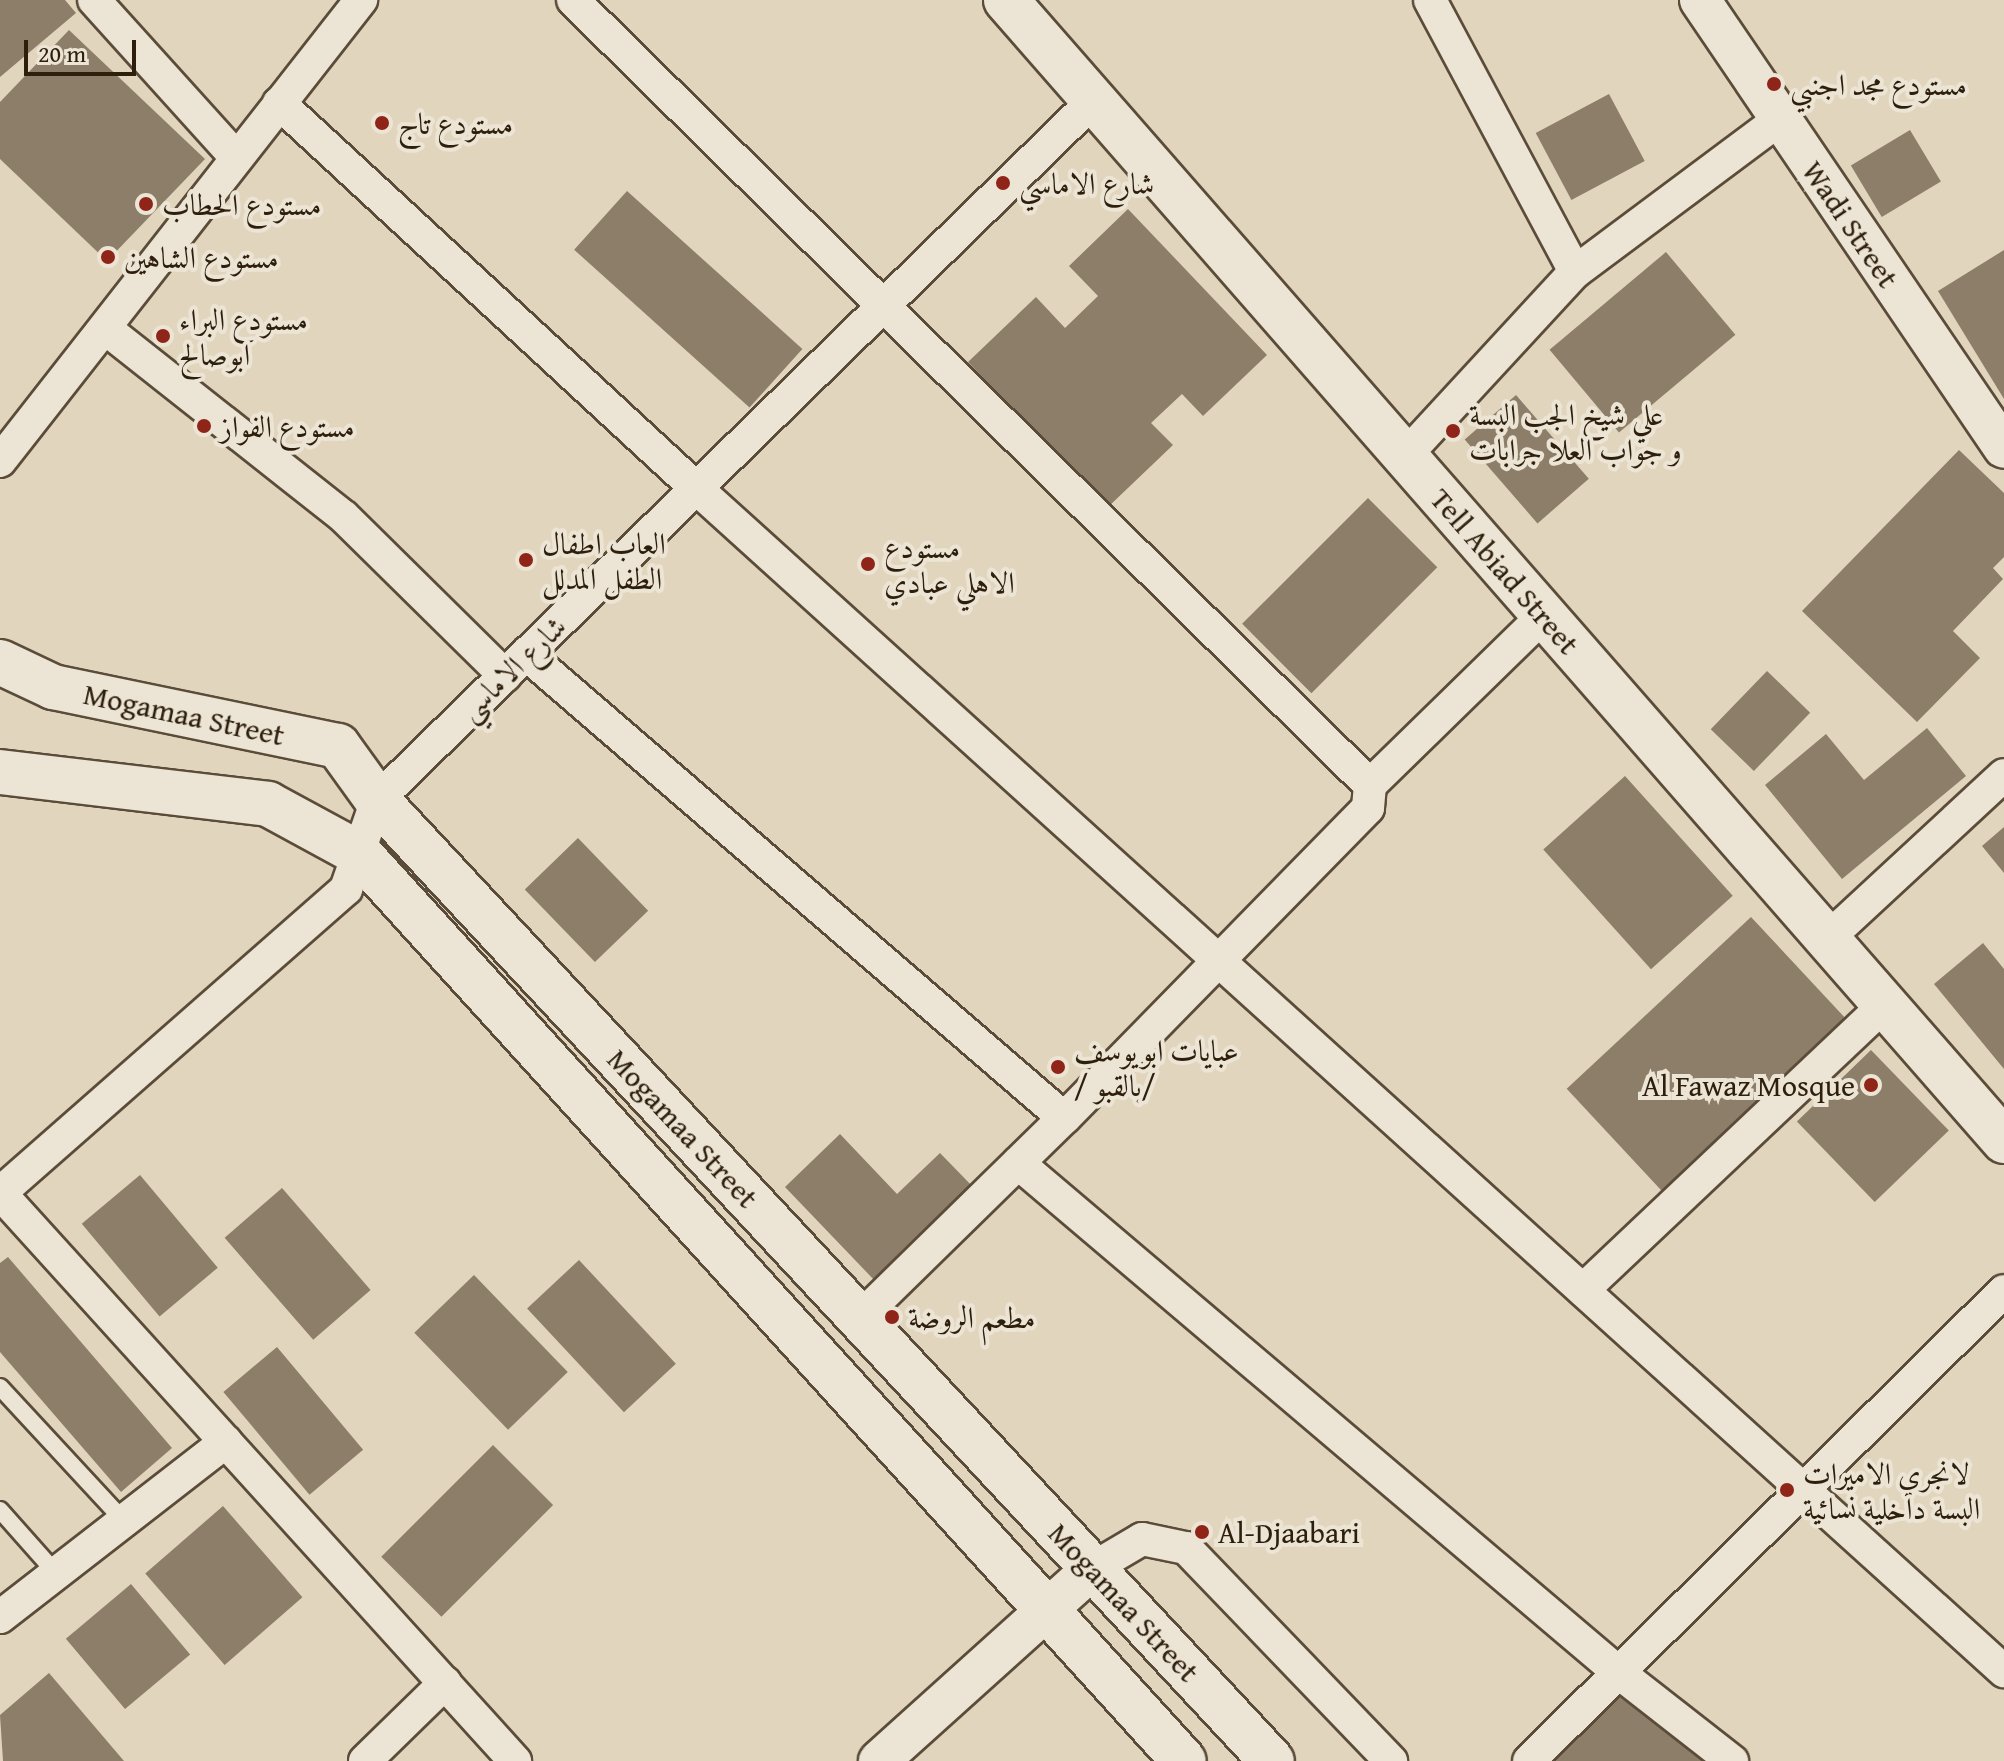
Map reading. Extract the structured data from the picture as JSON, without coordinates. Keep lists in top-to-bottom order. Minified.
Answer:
{"streets":{"main road":["Tell Abiad Street","Mogamaa Street"],"street":["Wadi Street","شارع الاماسي"]},"crossings":[["Tell Abiad Street","شارع الاماسي"],["شارع الاماسي","Mogamaa Street"]],"places":["مستودع مجد اجنبي","مستودع تاج","شارع الاماسي","مستودع الحطاب","مستودع الشاهين","مستودع البراء ابوصالح","مستودع الفواز","علي شيخ الجب البسة و جواب العلا جرابات","العاب اطفال الطفل المدلل","مستودع الاهلي عبادي","عبايات ابويوسف / بالقبو/","Al Fawaz Mosque","مطعم الروضة","لانجري الاميرات البسة داخلية نسائية","Al-Djaabari"],"scale_bar":"20 m"}
